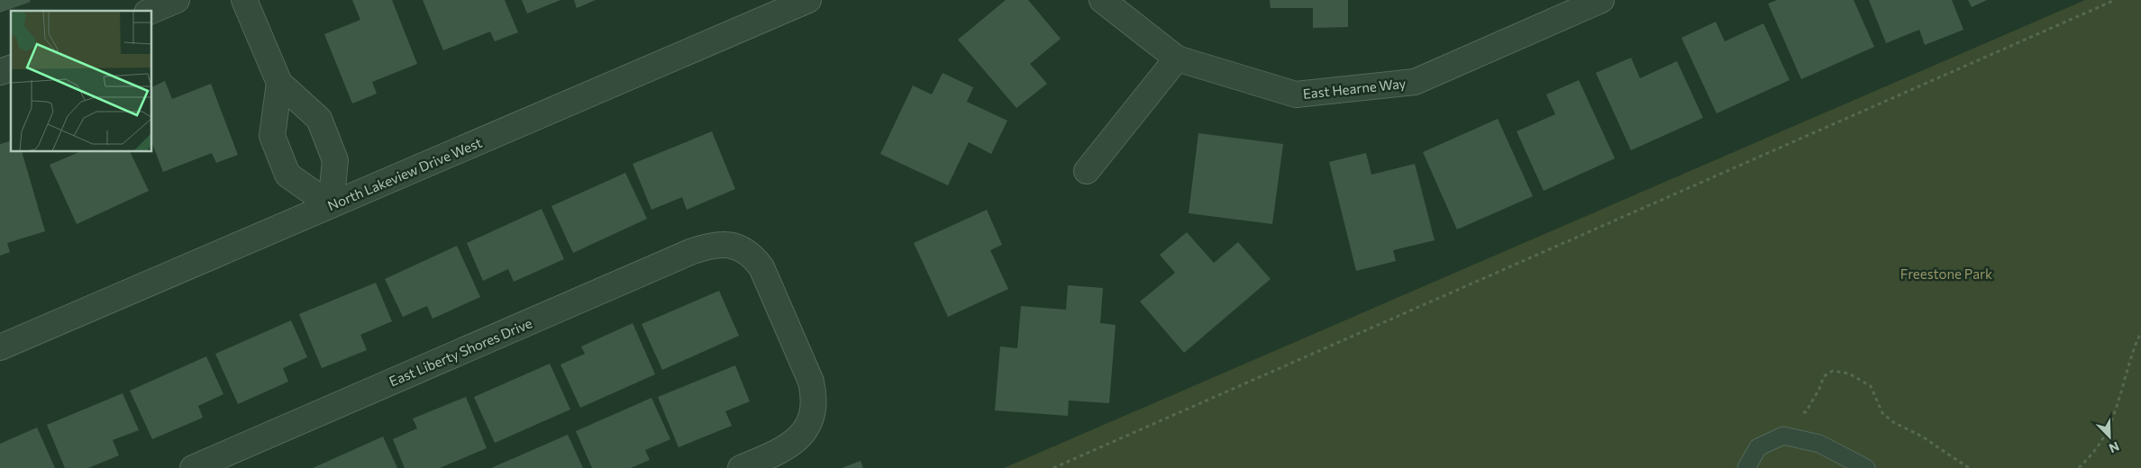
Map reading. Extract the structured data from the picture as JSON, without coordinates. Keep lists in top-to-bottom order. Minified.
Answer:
{"streets":{"street":["East Hearne Way","North Lakeview Drive West","East Liberty Shores Drive"]},"parks":["Freestone Park"],"north":"bottom right"}
